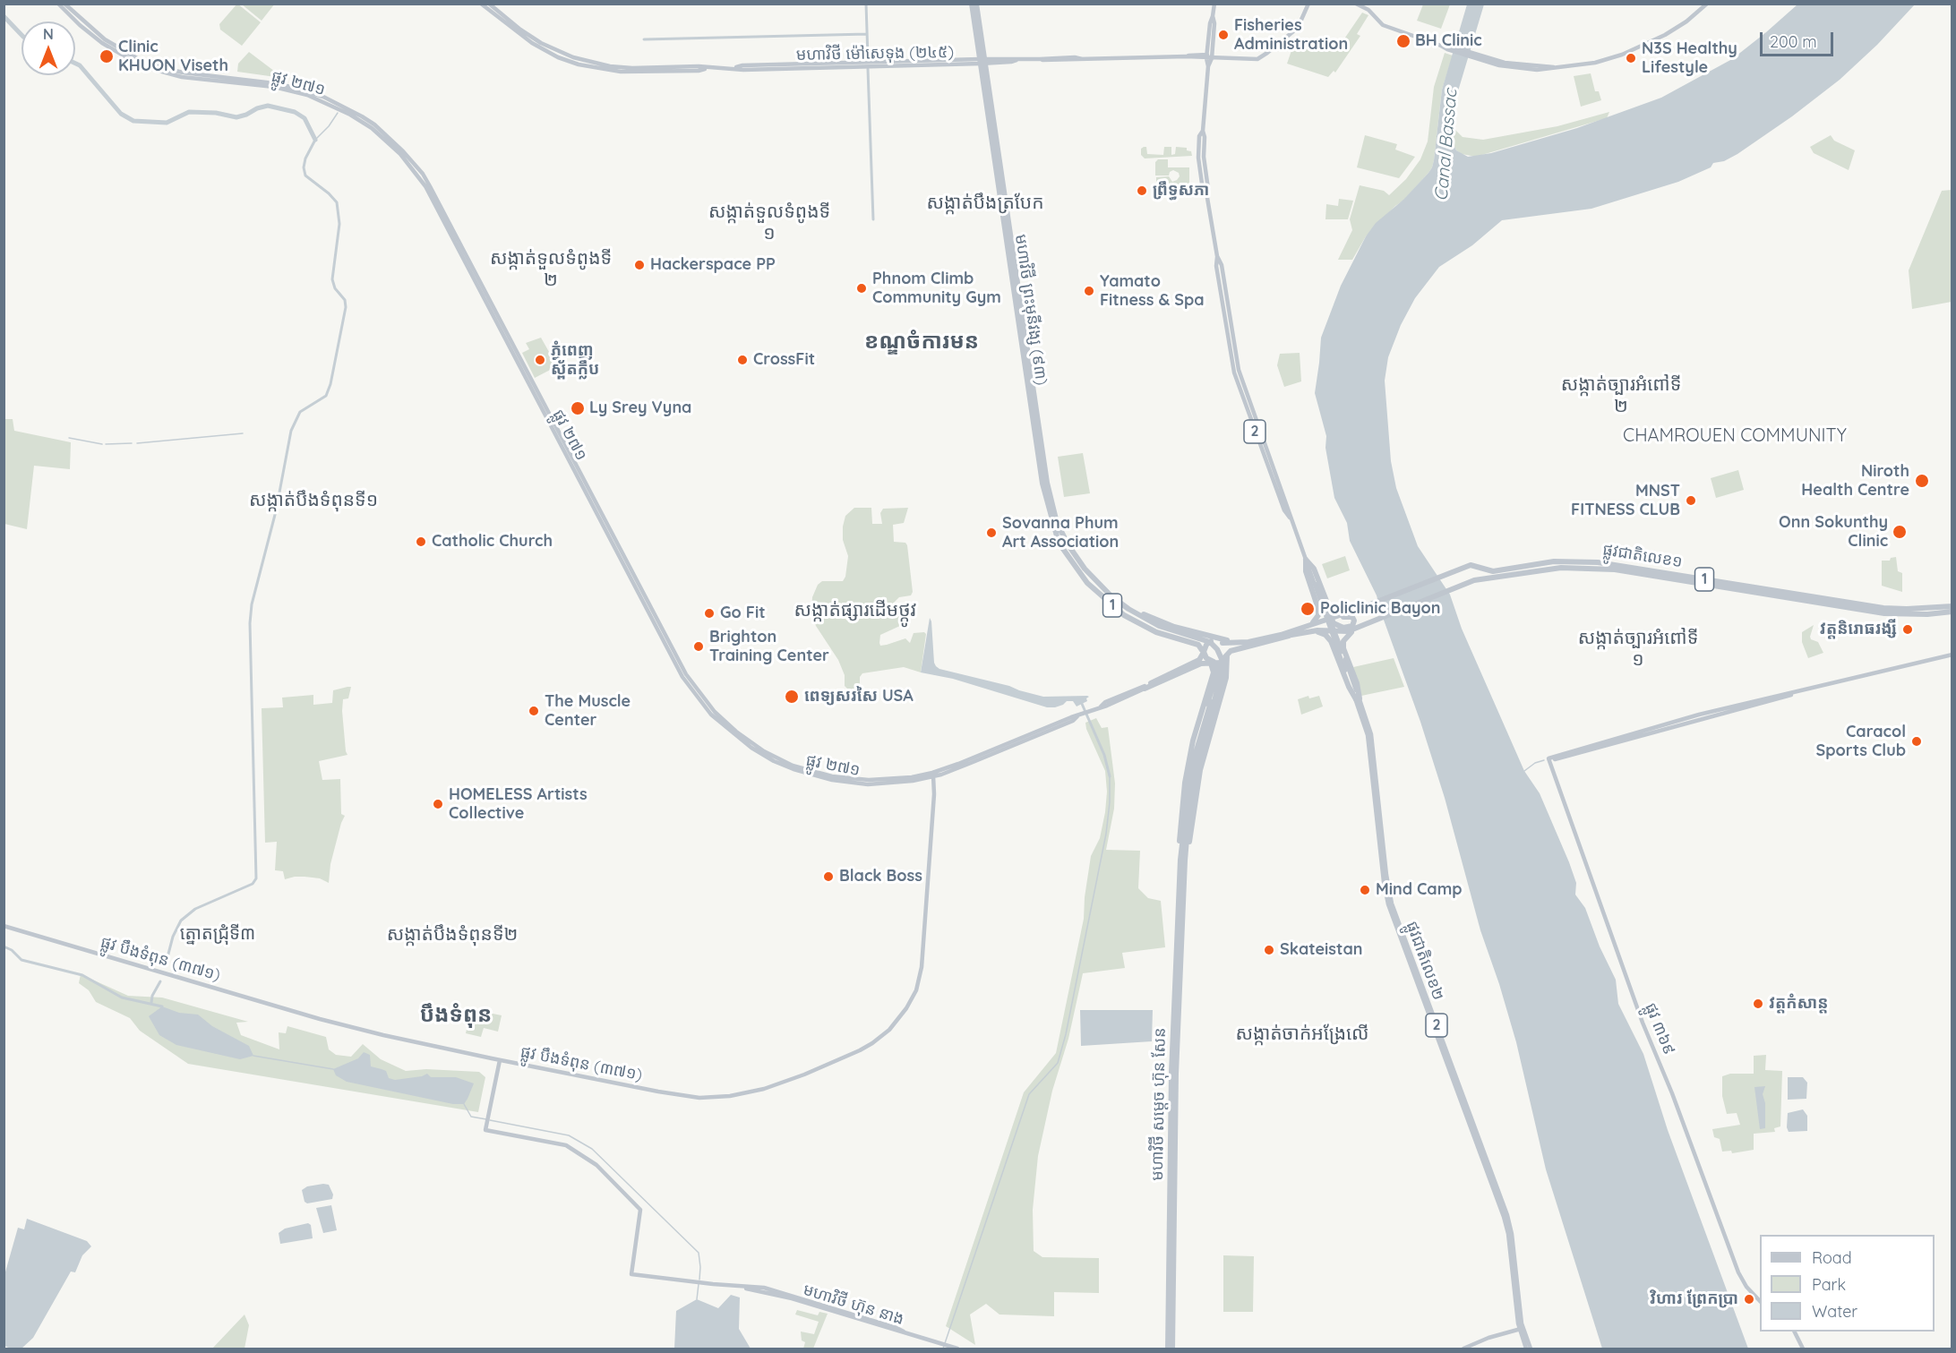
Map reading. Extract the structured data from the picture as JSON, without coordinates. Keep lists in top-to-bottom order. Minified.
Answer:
{"streets":{"highway":["មហាវិថី ព្រះមុនីវង្ស (៩៣)","ផ្លូវជាតិលេខ១","1","មហាវិថី សម្តេច ហ៊ុន សែន"],"main road":["មហាវិថី ម៉ៅសេទុង (២៤៥)","ផ្លូវ ២៧១","2","ផ្លូវ បឹងទំពុន (៣៧១)","ផ្លូវជាតិលេខ២","ផ្លូវ ៣៦៩","មហាវិថី ហ៊ុន នាង"]},"crossings":[["មហាវិថី ម៉ៅសេទុង (២៤៥)","មហាវិថី ព្រះមុនីវង្ស (៩៣)"],["មហាវិថី ម៉ៅសេទុង (២៤៥)","2"],["ផ្លូវ ២៧១","ផ្លូវ បឹងទំពុន (៣៧១)"],["មហាវិថី ព្រះមុនីវង្ស (៩៣)","1"],["2","ផ្លូវជាតិលេខ២"],["ផ្លូវជាតិលេខ១","1"],["ផ្លូវ បឹងទំពុន (៣៧១)","មហាវិថី ហ៊ុន នាង"]],"districts":["សង្កាត់បឹងត្របែក","សង្កាត់ទួលទំពូងទី ១","សង្កាត់ទួលទំពូងទី ២","ខណ្ឌចំការមន","សង្កាត់ច្បារអំពៅទី ២","CHAMROUEN COMMUNITY","សង្កាត់បឹងទំពុនទី១","សង្កាត់ផ្សារដើមថ្កូវ","សង្កាត់ច្បារអំពៅទី ១","ត្នោតជ្រុំទី៣","សង្កាត់បឹងទំពុនទី២","បឹងទំពុន","សង្កាត់ចាក់អង្រែលើ"],"water":["Canal Bassac"],"places":["Fisheries Administration","BH Clinic","Clinic KHUON Viseth","N3S Healthy Lifestyle","ព្រឹទ្ធសភា","Hackerspace PP","Phnom Climb Community Gym","Yamato Fitness & Spa","ភ្នំពេញ ស្ព័តក្លឹប","CrossFit","Ly Srey Vyna","Niroth Health Centre","MNST FITNESS CLUB","Onn Sokunthy Clinic","Sovanna Phum Art Association","Catholic Church","Policlinic Bayon","Go Fit","វត្តនិរោធរង្សី","Brighton Training Center","ពេទ្យសរសៃ USA","The Muscle Center","Caracol Sports Club","HOMELESS Artists Collective","Black Boss","Mind Camp","Skateistan","វត្តកំសាន្ត","វិហារ ព្រែកប្រា"],"legend":["Road","Park","Water"],"scale_bar":"200 m","north":"top"}
